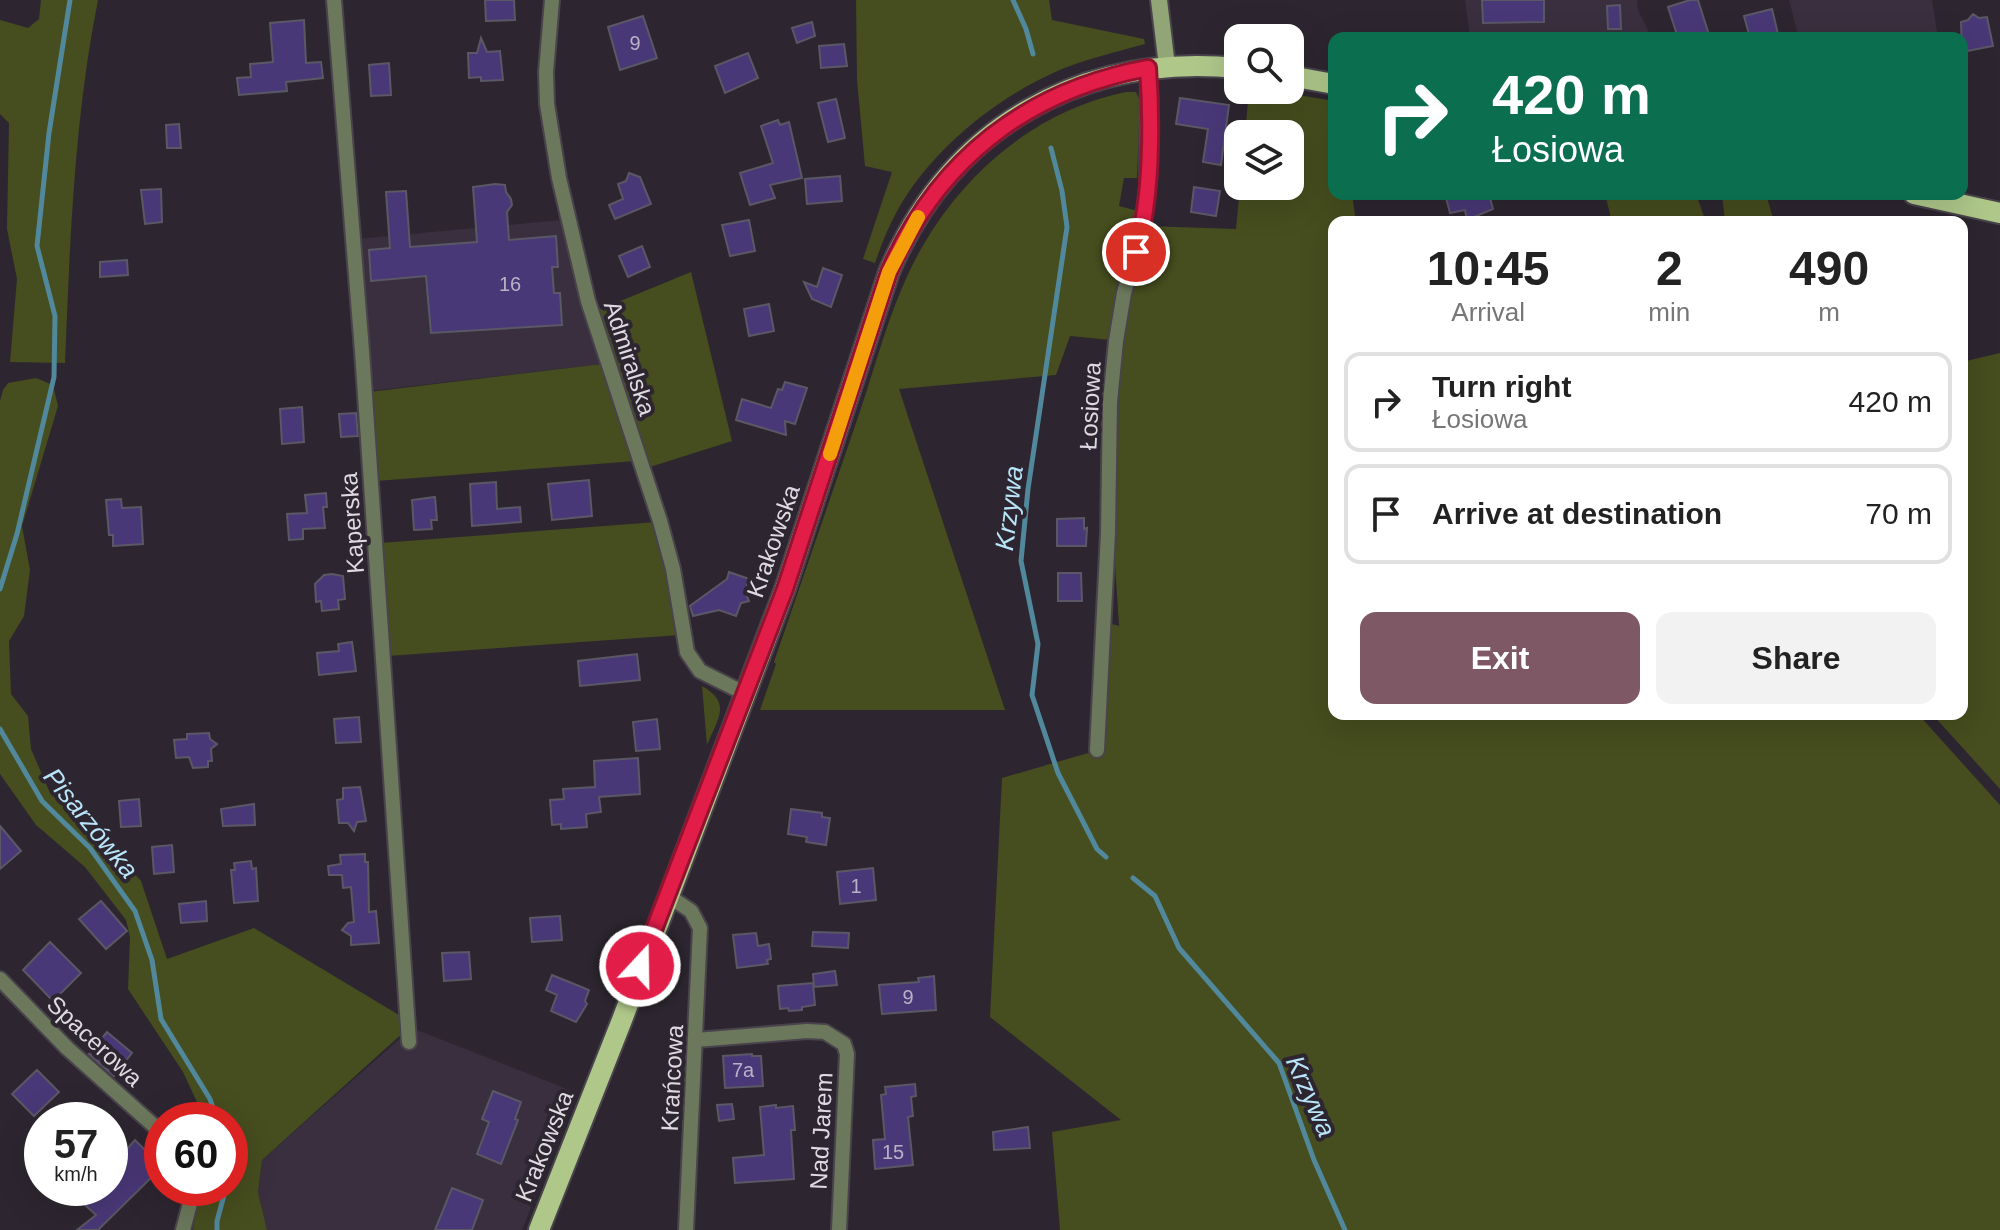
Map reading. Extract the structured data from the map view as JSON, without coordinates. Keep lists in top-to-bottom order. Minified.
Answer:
{"streets":{"main road":["Krakowska"],"street":["Admiralska","Łosiowa","Kaperska","Spacerowa","Krańcowa","Nad Jarem"]},"crossings":[["Admiralska","Krakowska"],["Łosiowa","Krakowska"],["Krakowska","Krańcowa"],["Krańcowa","Nad Jarem"]],"water":["Krzywa","Pisarzówka"],"house_numbers":["9","16","1","9","7a","15"],"page":{"turn":["420 m","Łosiowa"],"eta":["10:45","Arrival","2","min","490","m"],"list":[{"name":"Turn right","note":"Łosiowa","value":"420 m"},{"name":"Arrive at destination","value":"70 m"}],"buttons":["Exit","Share"],"speed":"57 km/h","limit":"60"}}
